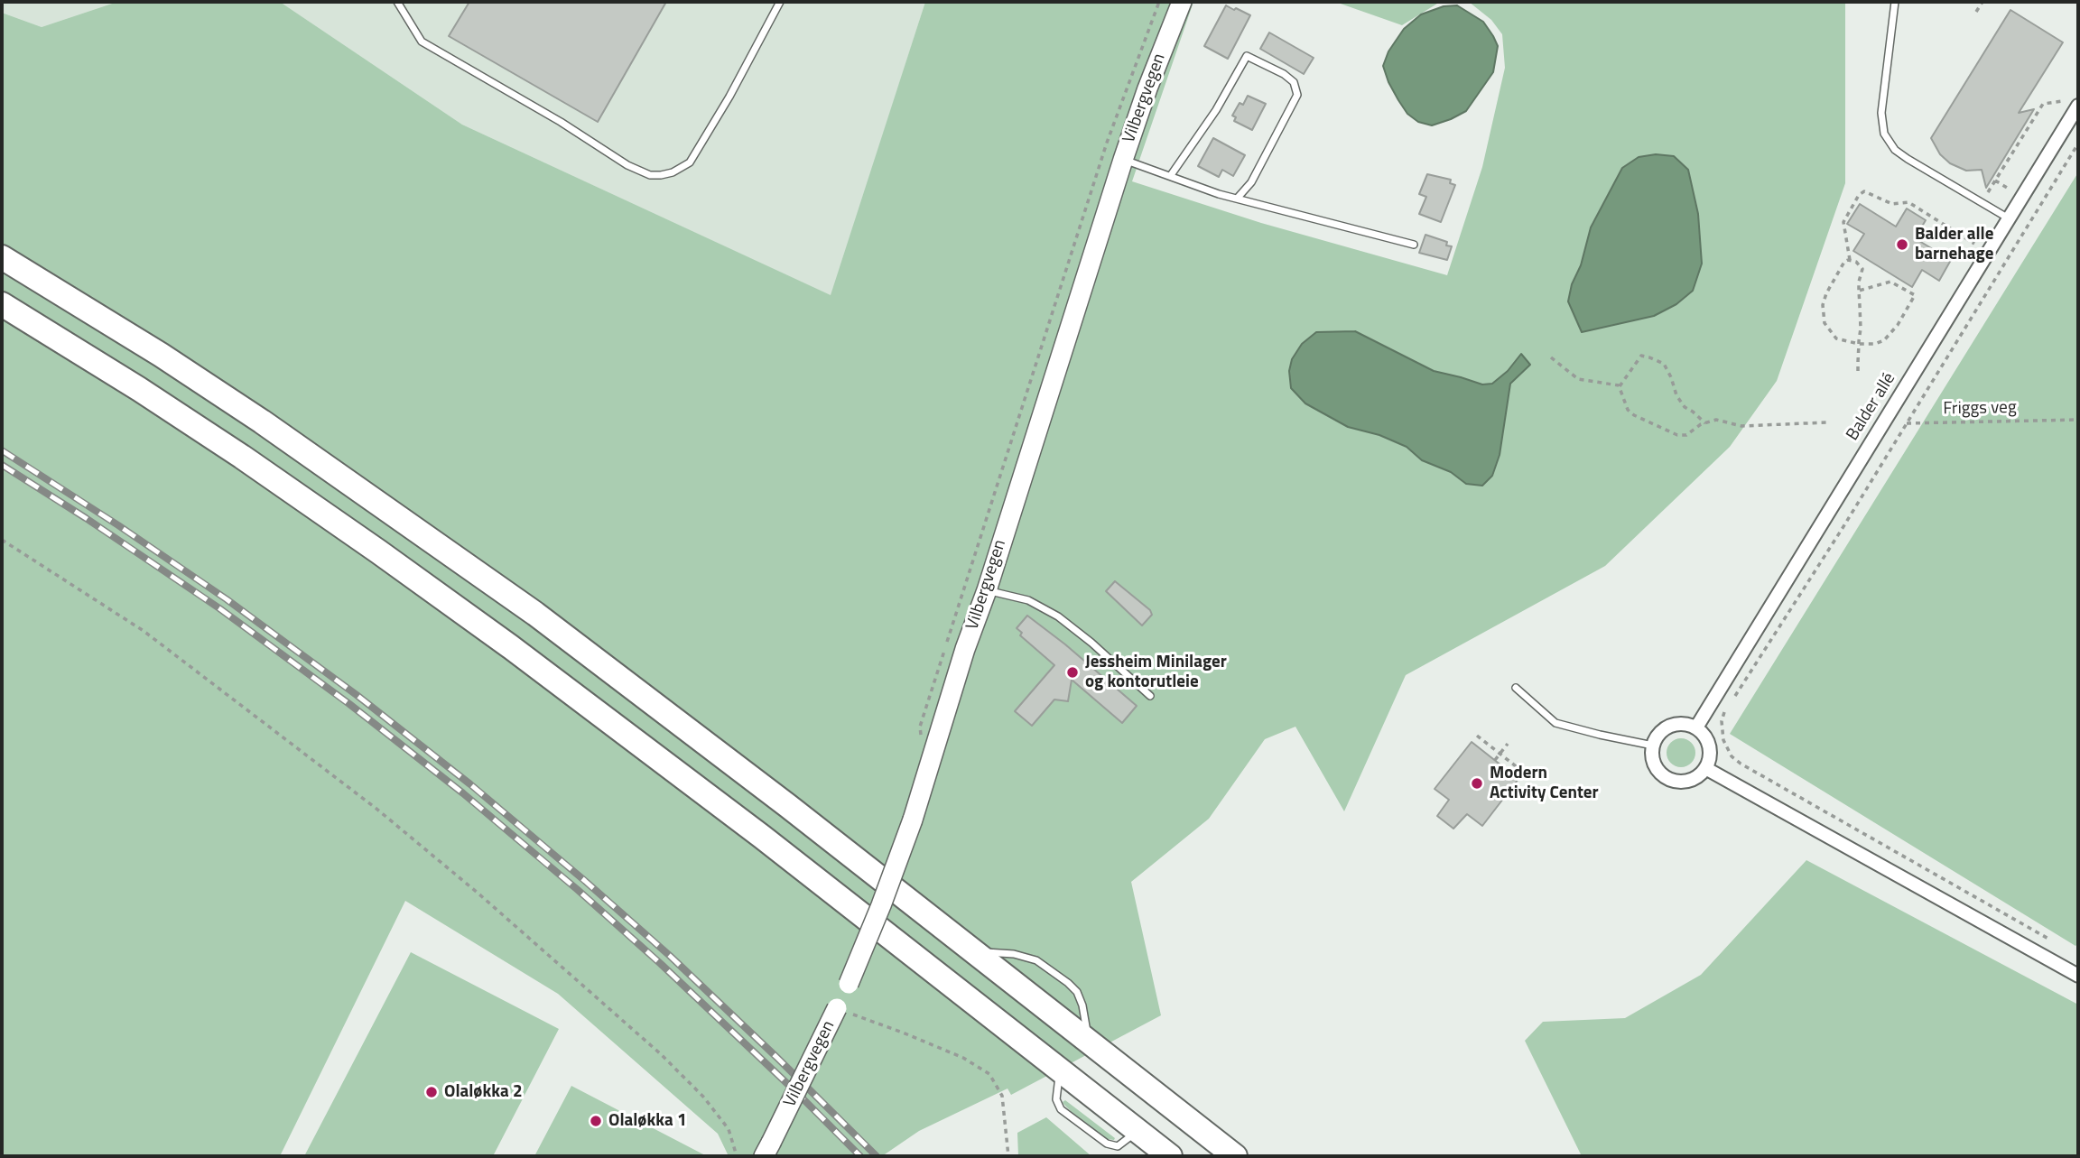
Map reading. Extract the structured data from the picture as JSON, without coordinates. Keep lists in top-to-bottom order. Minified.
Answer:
{"streets":{"main road":["Vilbergvegen"],"street":["Balder allé"],"path":["Friggs veg"]},"crossings":[["Balder allé","Friggs veg"]],"places":["Balder alle barnehage","Jessheim Minilager og kontorutleie","Modern Activity Center","Olaløkka 2","Olaløkka 1"]}
